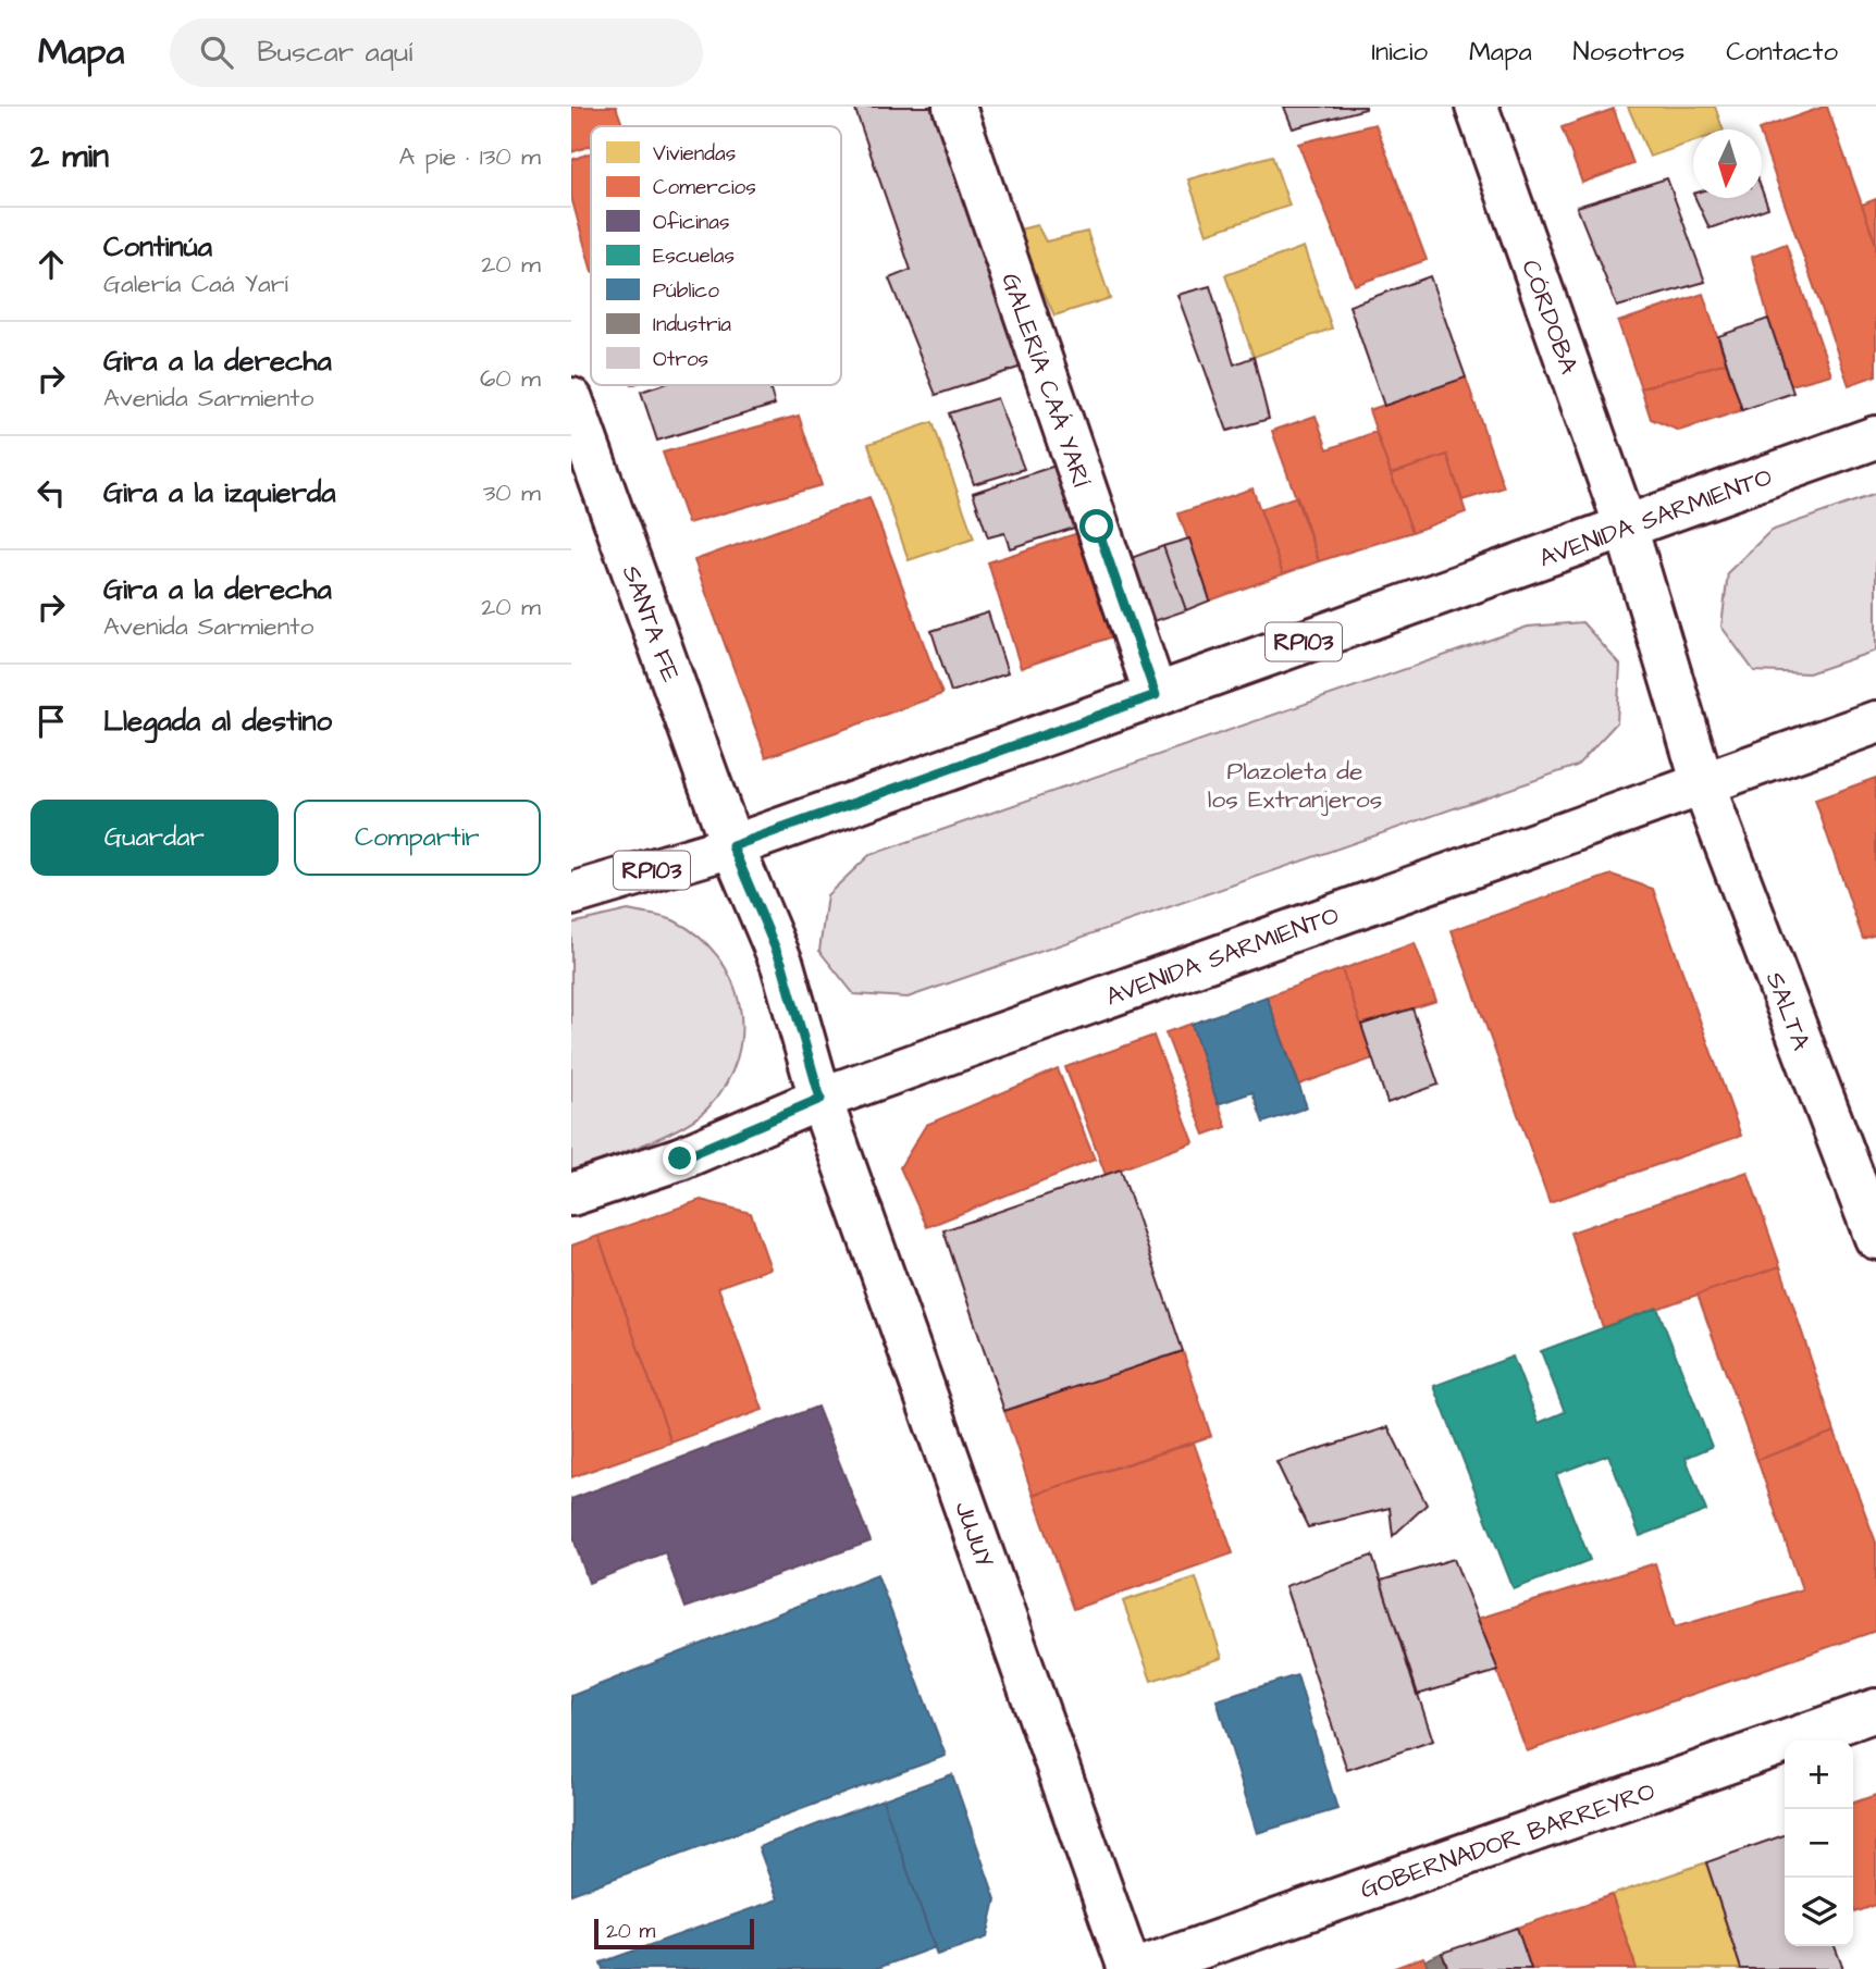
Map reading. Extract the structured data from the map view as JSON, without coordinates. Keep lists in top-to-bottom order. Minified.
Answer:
{"streets":{"street":["CÓRDOBA","GALERÍA CAÁ YARÍ","AVENIDA SARMIENTO","SANTA FE","RP103","SALTA","JUJUY","GOBERNADOR BARREYRO"]},"crossings":[["CÓRDOBA","AVENIDA SARMIENTO"],["CÓRDOBA","SALTA"],["GALERÍA CAÁ YARÍ","AVENIDA SARMIENTO"],["AVENIDA SARMIENTO","SANTA FE"],["AVENIDA SARMIENTO","SALTA"],["AVENIDA SARMIENTO","JUJUY"],["SANTA FE","JUJUY"]],"parks":["Plazoleta de los Extranjeros"],"legend":["Viviendas","Comercios","Oficinas","Escuelas","Público","Industria","Otros"],"scale_bar":"20 m","north":"bottom","page":{"header":"Mapa","search":"Buscar aquí","nav":["Inicio","Mapa","Nosotros","Contacto"],"heading":["2 min","A pie · 130 m"],"list":[["Continúa","Galería Caá Yarí","20 m"],["Gira a la derecha","Avenida Sarmiento","60 m"],["Gira a la izquierda","30 m"],["Gira a la derecha","Avenida Sarmiento","20 m"],"Llegada al destino"],"buttons":["Guardar","Compartir"],"map_buttons":["+","−"],"scale":"20 m"}}
